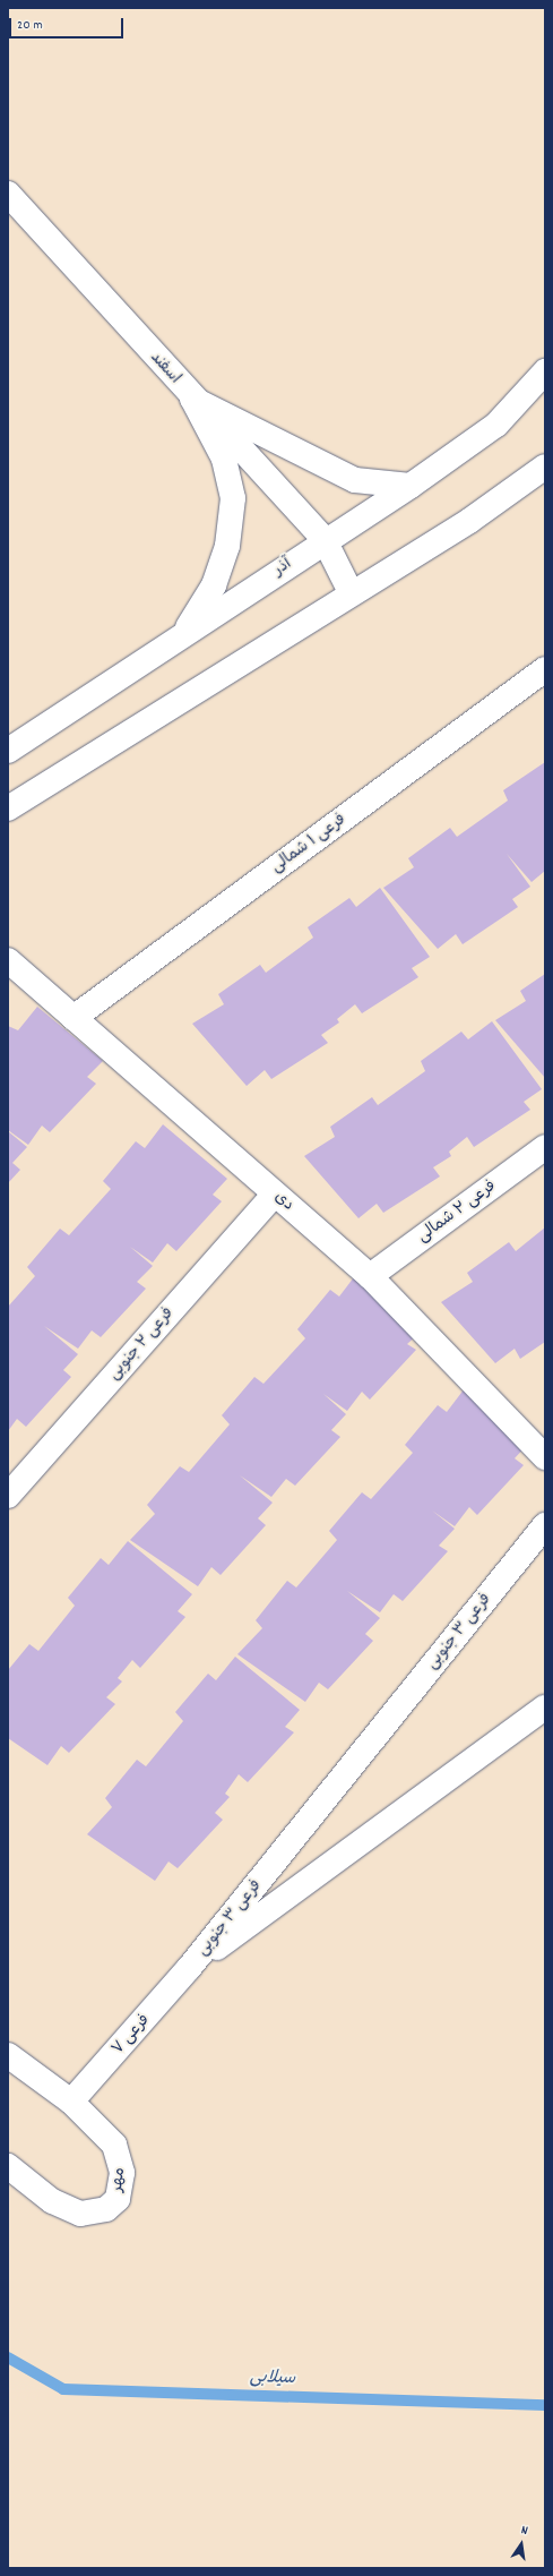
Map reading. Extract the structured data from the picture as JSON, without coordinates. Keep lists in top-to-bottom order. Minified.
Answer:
{"streets":{"street":["اسفند","آذر","فرعی ۱ شمالی","دی","فرعی ۲ شمالی","فرعی ۲ جنوبی","فرعی ۳ جنوبی","فرعی ۷","مهر"]},"crossings":[["اسفند","آذر"],["فرعی ۱ شمالی","دی"],["دی","فرعی ۲ شمالی"],["دی","فرعی ۲ جنوبی"],["فرعی ۳ جنوبی","فرعی ۷"],["فرعی ۷","مهر"]],"water":["سیلابی"],"scale_bar":"20 m","north":"top"}
